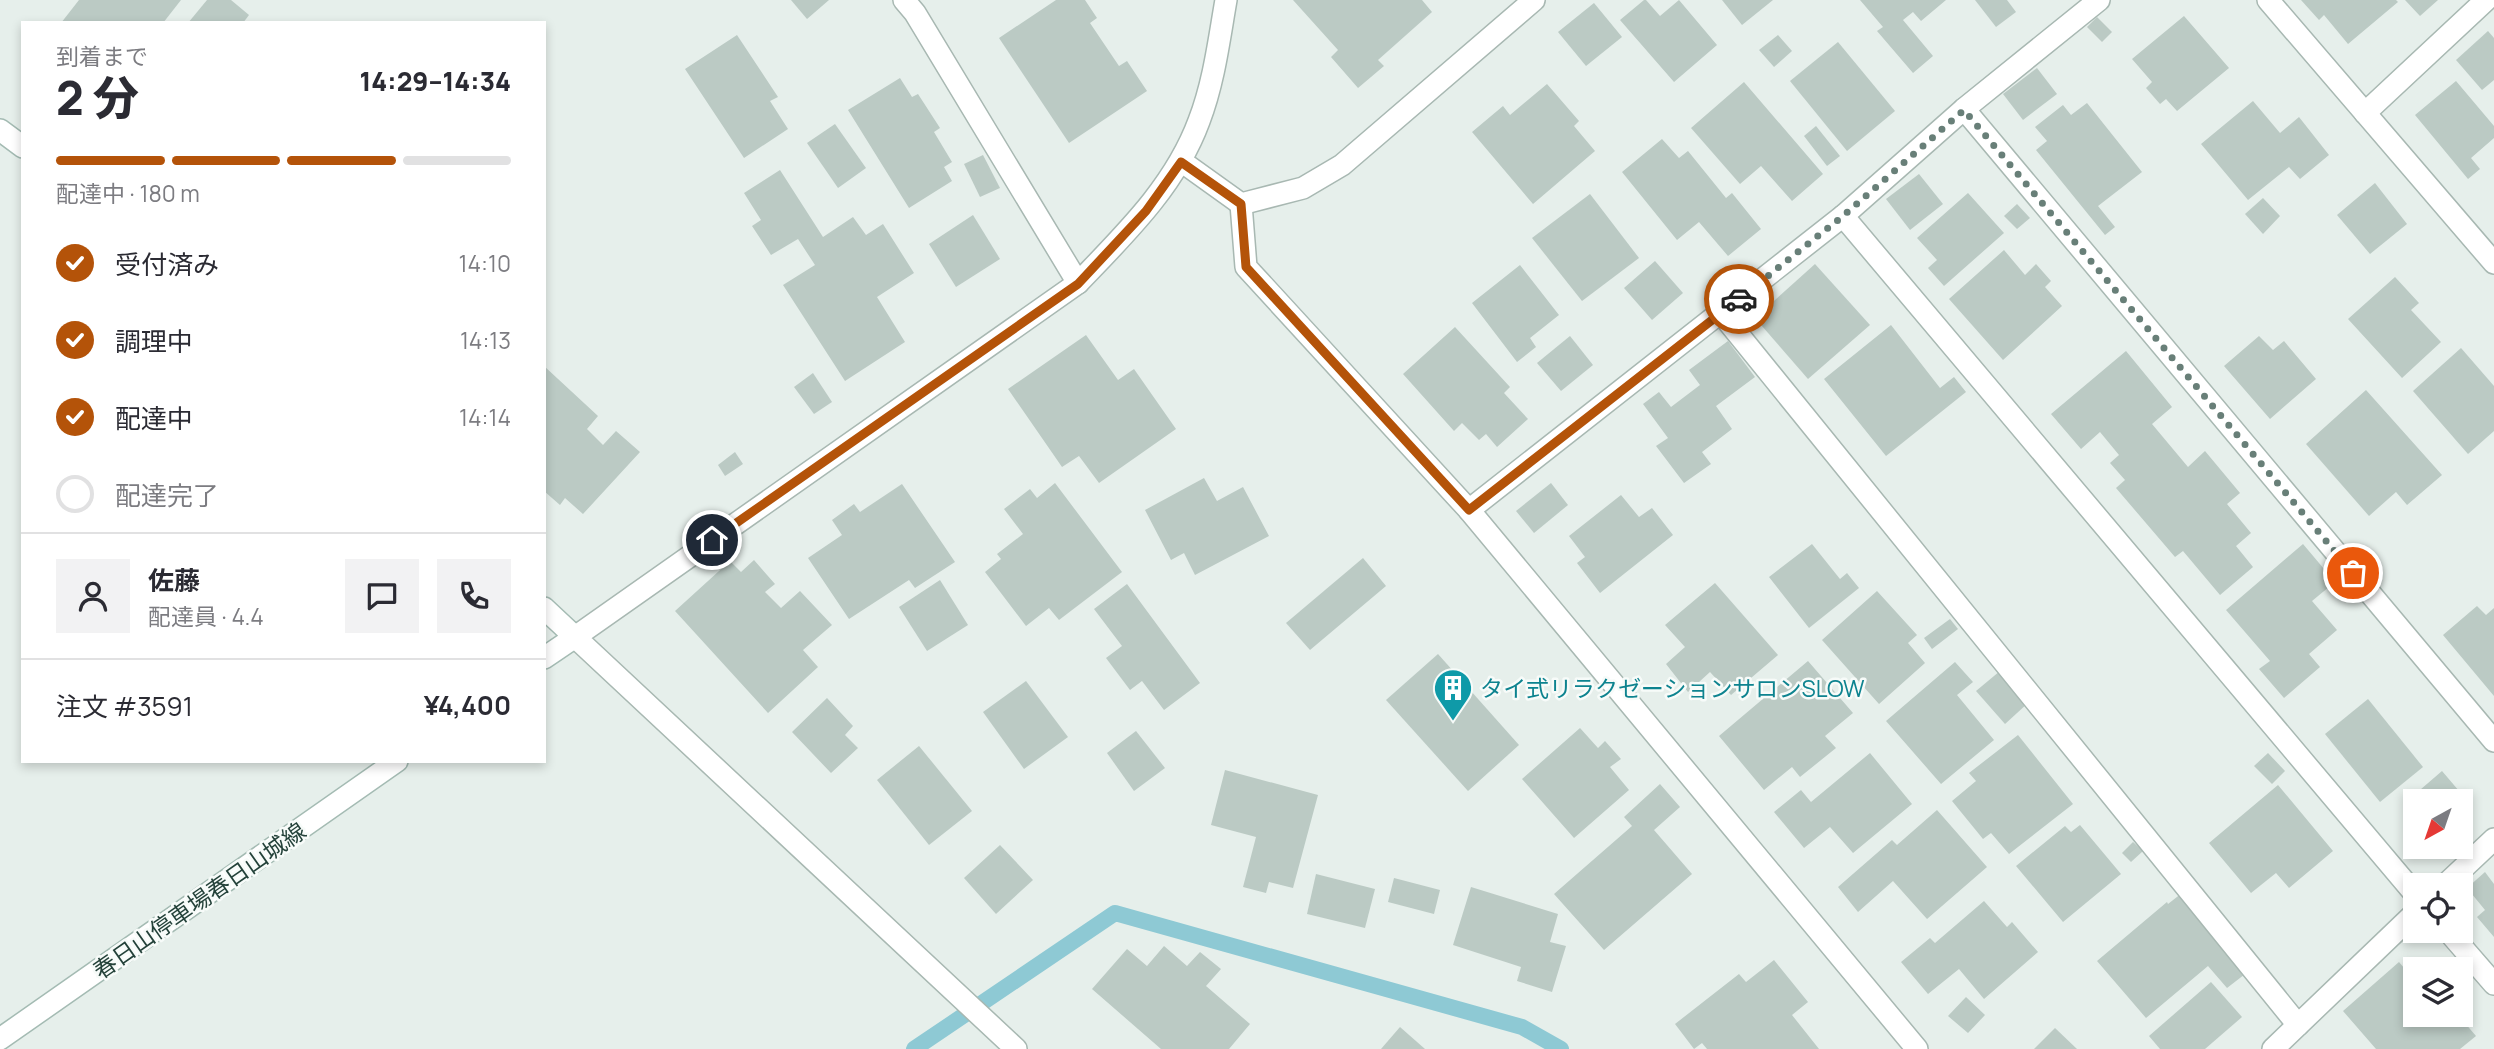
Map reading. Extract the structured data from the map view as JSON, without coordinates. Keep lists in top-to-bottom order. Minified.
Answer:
{"streets":{"street":["春日山停車場春日山城線"]},"places":{"building":["タイ式リラクゼーションサロンSLOW"]},"north":"bottom left","page":{"heading":["2 分","到着まで","14:29–14:34"],"panel":["佐藤","配達員 · 4.4","注文 #3591","¥4,400"],"bar":"配達中 · 180 m","list":[["受付済み","14:10"],["調理中","14:13"],["配達中","14:14"],"配達完了"]}}
